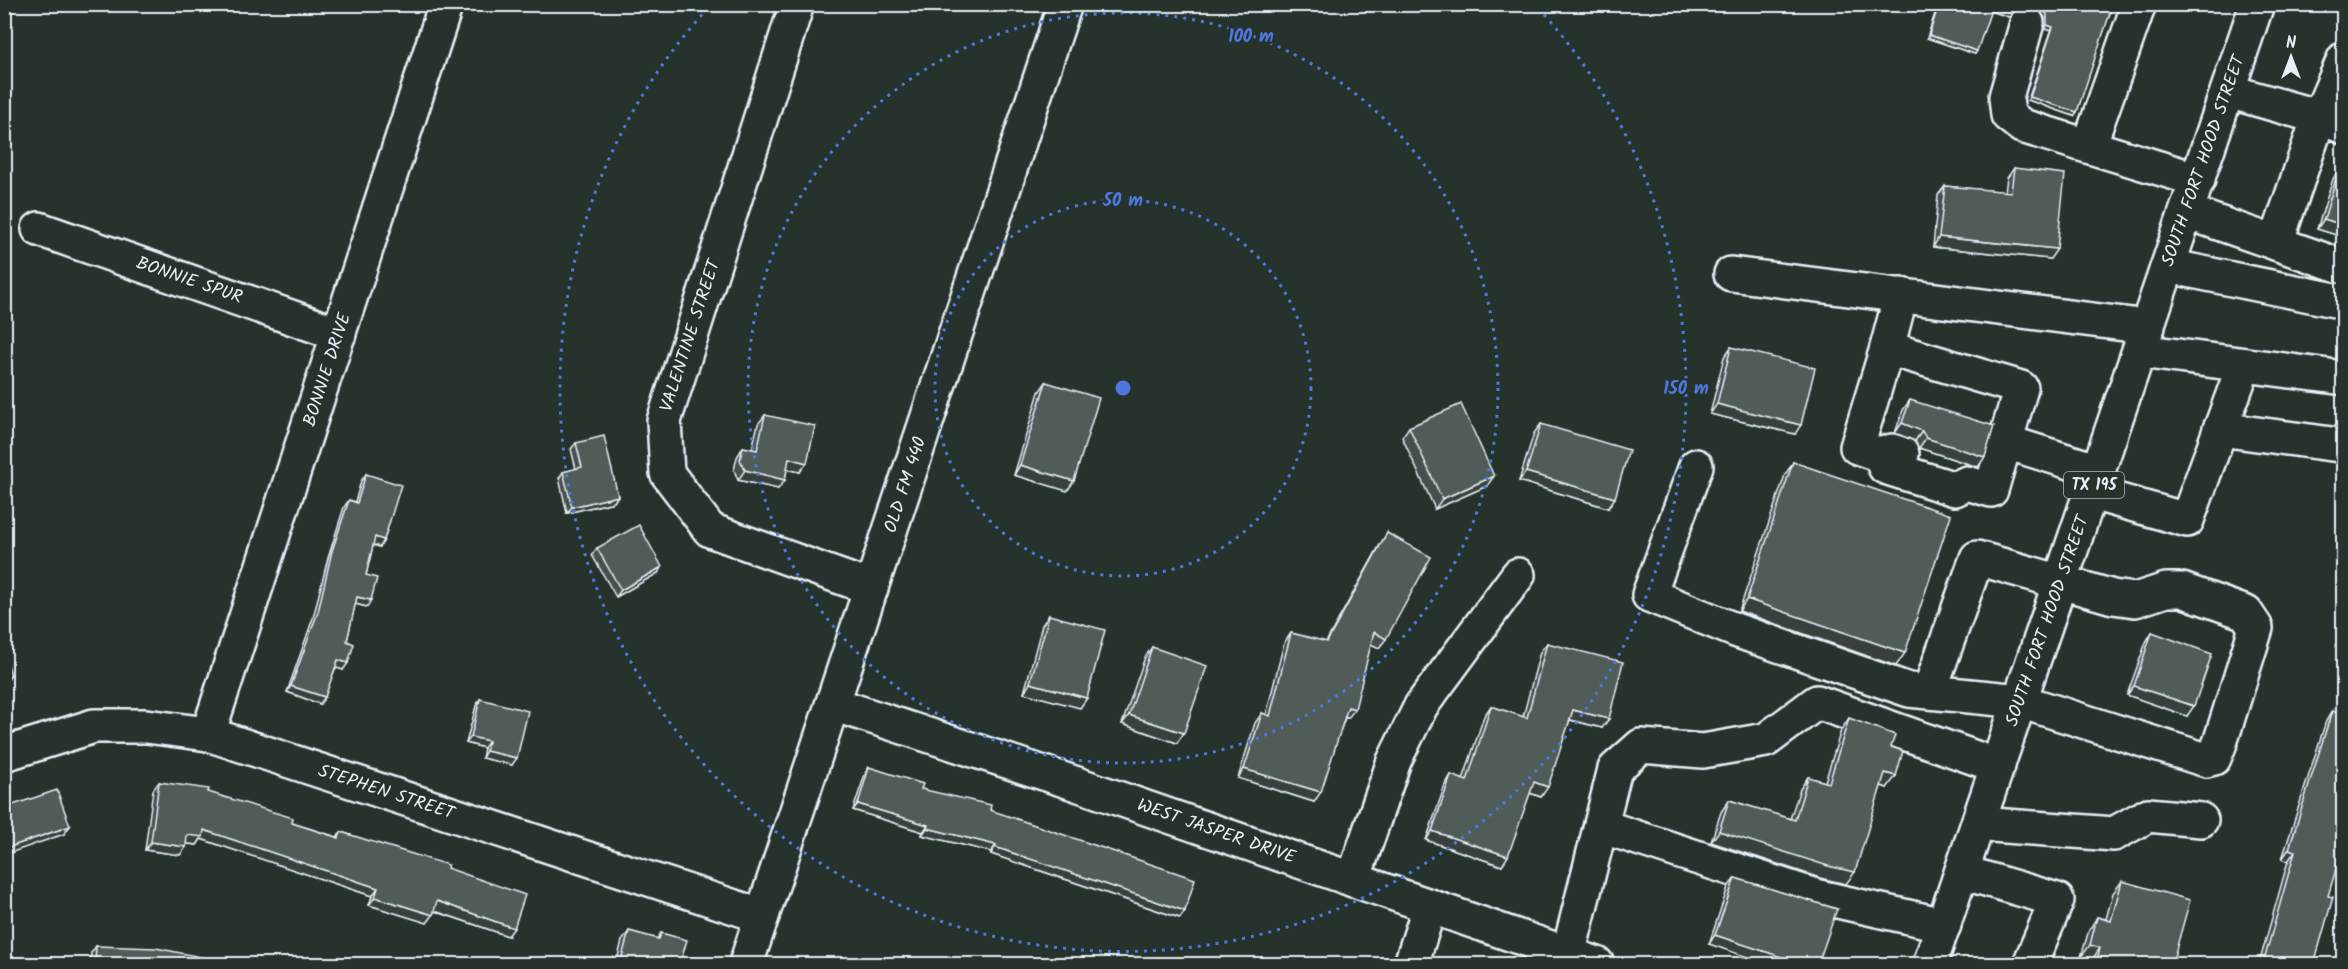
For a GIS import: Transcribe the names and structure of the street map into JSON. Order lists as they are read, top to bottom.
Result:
{
  "streets": {
    "main road": [
      "SOUTH FORT HOOD STREET",
      "BONNIE SPUR",
      "VALENTINE STREET",
      "BONNIE DRIVE",
      "OLD FM 440",
      "TX 195",
      "STEPHEN STREET",
      "WEST JASPER DRIVE"
    ]
  },
  "crossings": [
    ["BONNIE SPUR", "BONNIE DRIVE"],
    ["VALENTINE STREET", "OLD FM 440"],
    ["BONNIE DRIVE", "STEPHEN STREET"],
    ["OLD FM 440", "STEPHEN STREET"],
    ["OLD FM 440", "WEST JASPER DRIVE"]
  ],
  "north": "top",
  "rings": ["100 m", "50 m", "150 m"]
}
